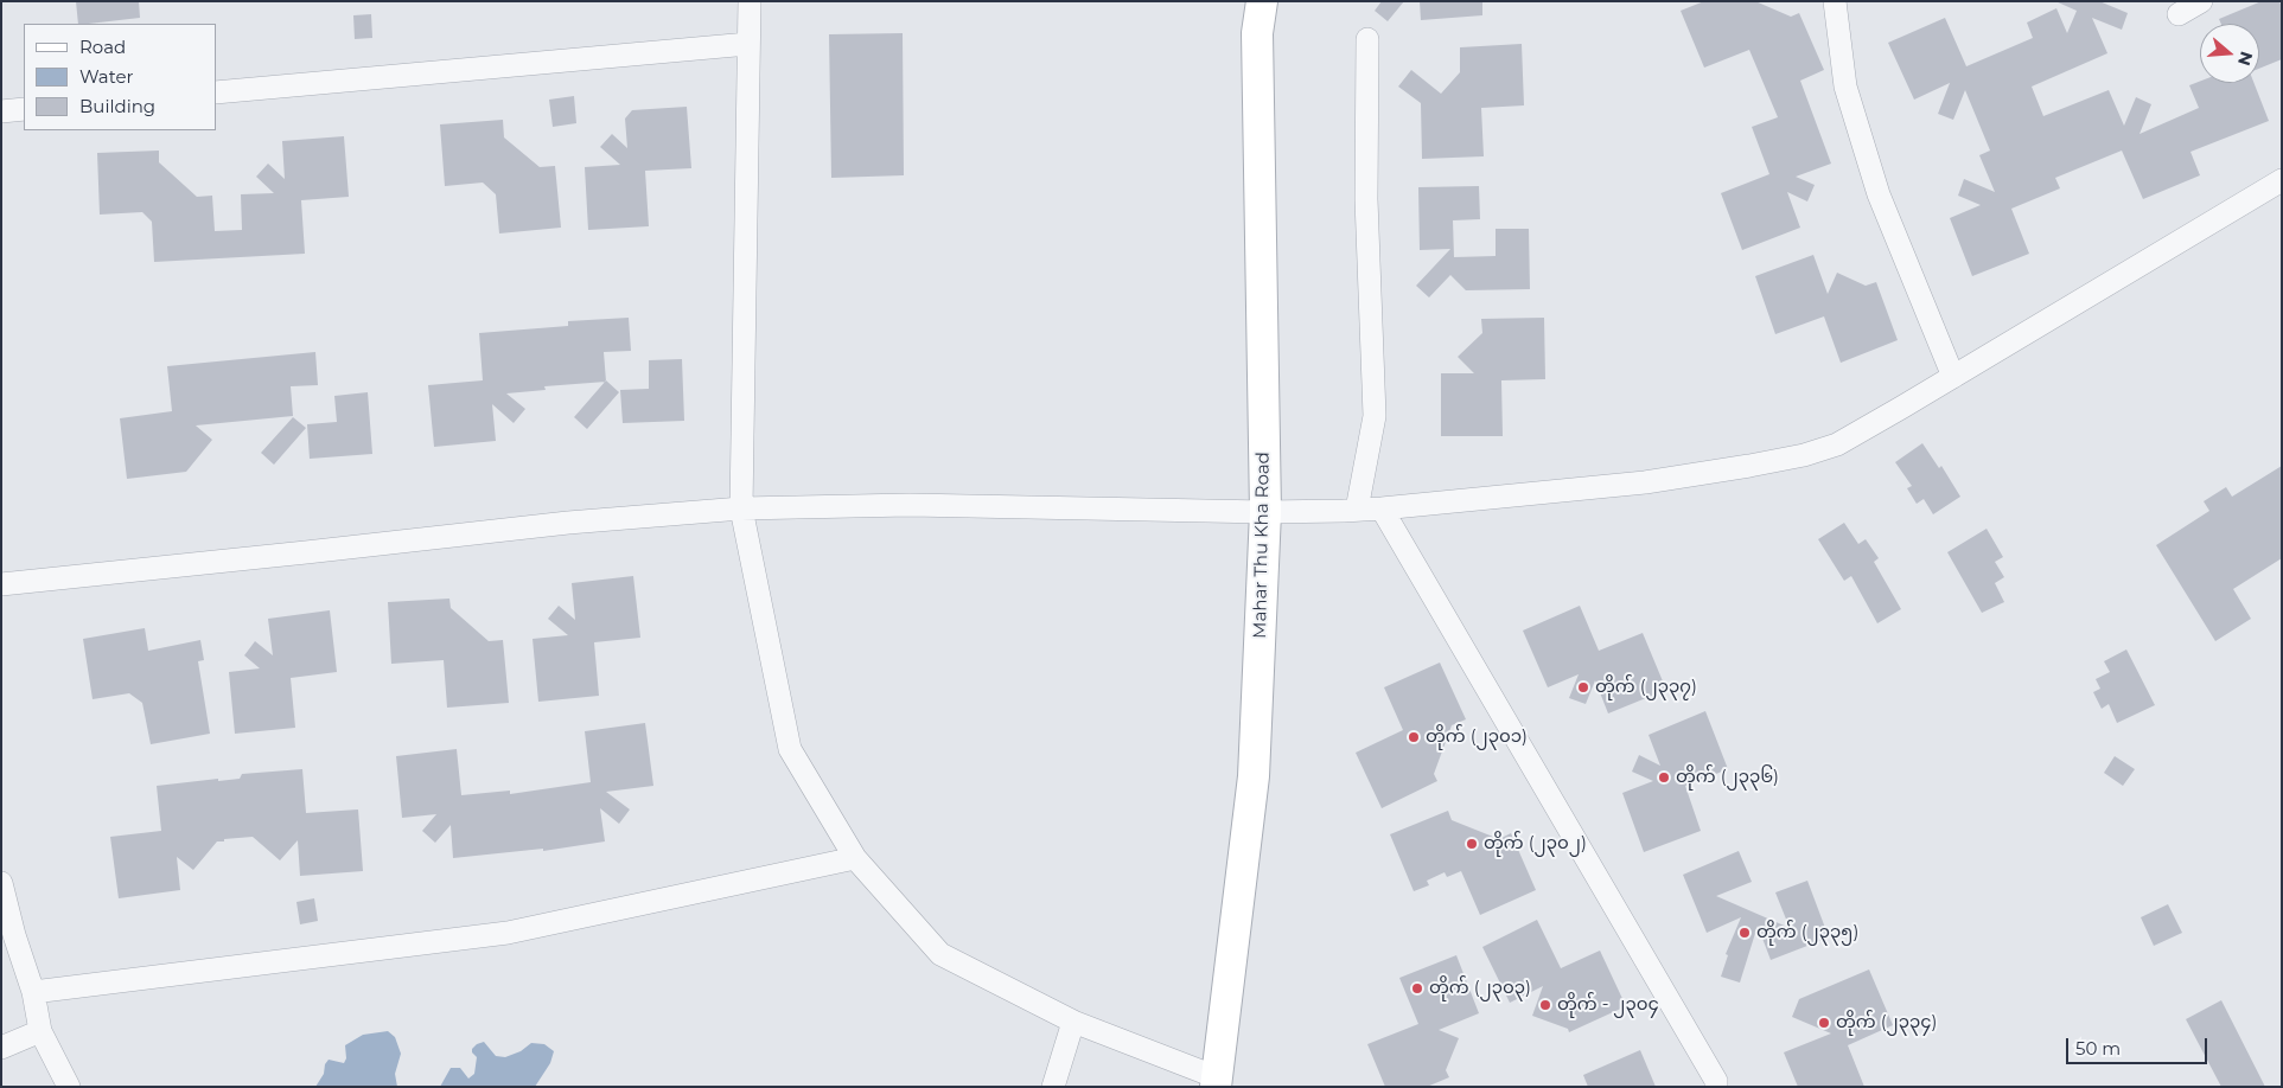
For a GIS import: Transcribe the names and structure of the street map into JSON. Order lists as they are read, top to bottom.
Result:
{
  "streets": {
    "main road": ["Mahar Thu Kha Road"]
  },
  "places": [
    "တိုက် (၂၃၃၇)",
    "တိုက် (၂၃၀၁)",
    "တိုက် (၂၃၃၆)",
    "တိုက် (၂၃၀၂)",
    "တိုက် (၂၃၃၅)",
    "တိုက် (၂၃၀၃)",
    "တိုက် - ၂၃၀၄",
    "တိုက် (၂၃၃၄)"
  ],
  "legend": ["Road", "Water", "Building"],
  "scale_bar": "50 m",
  "north": "right"
}
